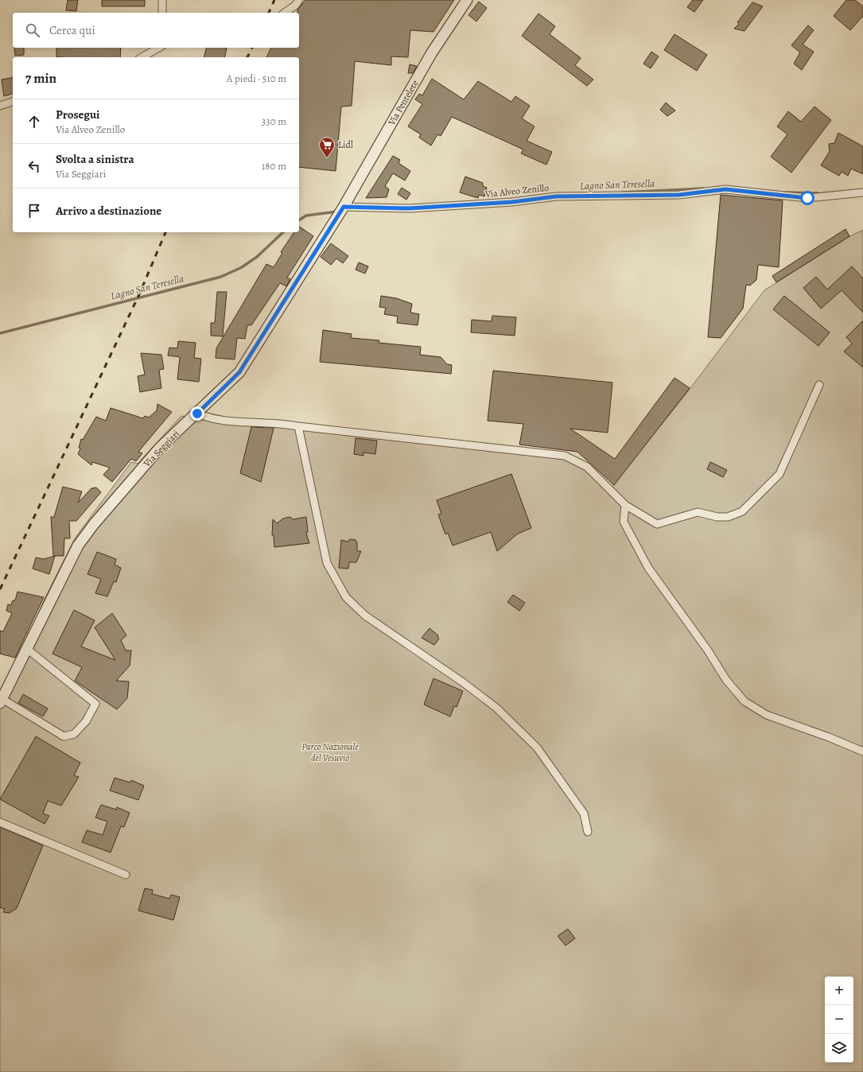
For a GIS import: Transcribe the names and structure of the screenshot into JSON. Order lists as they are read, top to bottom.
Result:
{
  "streets": {
    "main road": ["Via Pentelete", "Via Seggiari"],
    "street": ["Via Alveo Zenillo"]
  },
  "crossings": [
    ["Via Pentelete", "Via Alveo Zenillo"],
    ["Via Pentelete", "Via Seggiari"],
    ["Via Alveo Zenillo", "Via Seggiari"]
  ],
  "water": ["Lagno San Teresella"],
  "parks": ["Parco Nazionale del Vesuvio"],
  "places": {
    "supermarket": ["Lidl"]
  },
  "page": {
    "search": "Cerca qui",
    "heading": ["7 min", "A piedi · 510 m"],
    "list": [
      ["Prosegui", "Via Alveo Zenillo", "330 m"],
      ["Svolta a sinistra", "Via Seggiari", "180 m"],
      "Arrivo a destinazione"
    ],
    "map_buttons": ["+", "−"]
  }
}
